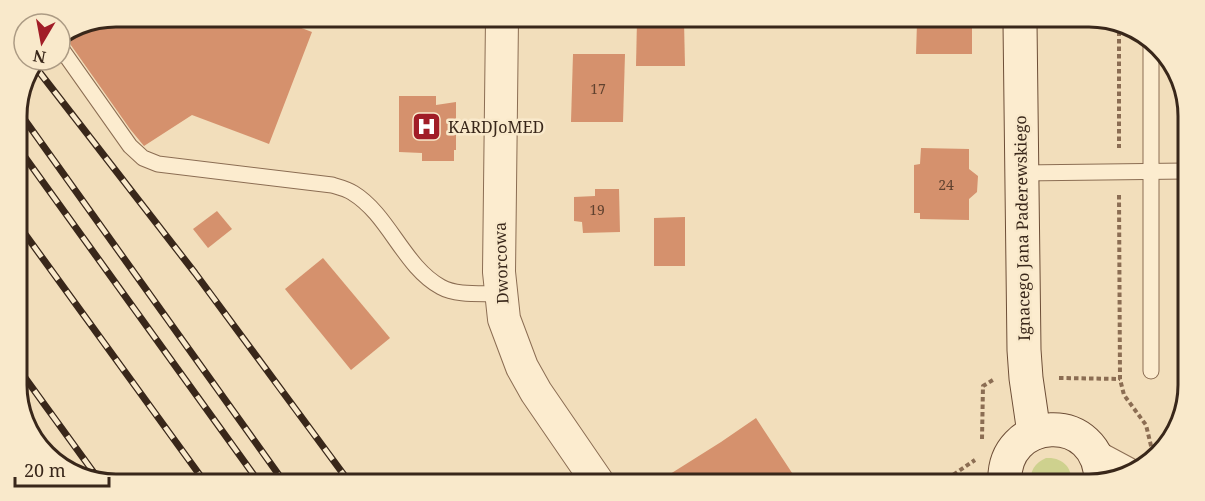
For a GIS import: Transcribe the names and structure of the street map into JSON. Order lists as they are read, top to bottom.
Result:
{
  "streets": {
    "street": ["Ignacego Jana Paderewskiego", "Dworcowa"]
  },
  "places": {
    "hospital": ["KARDJoMED"]
  },
  "house_numbers": ["17", "24", "19"],
  "scale_bar": "20 m",
  "north": "bottom"
}
